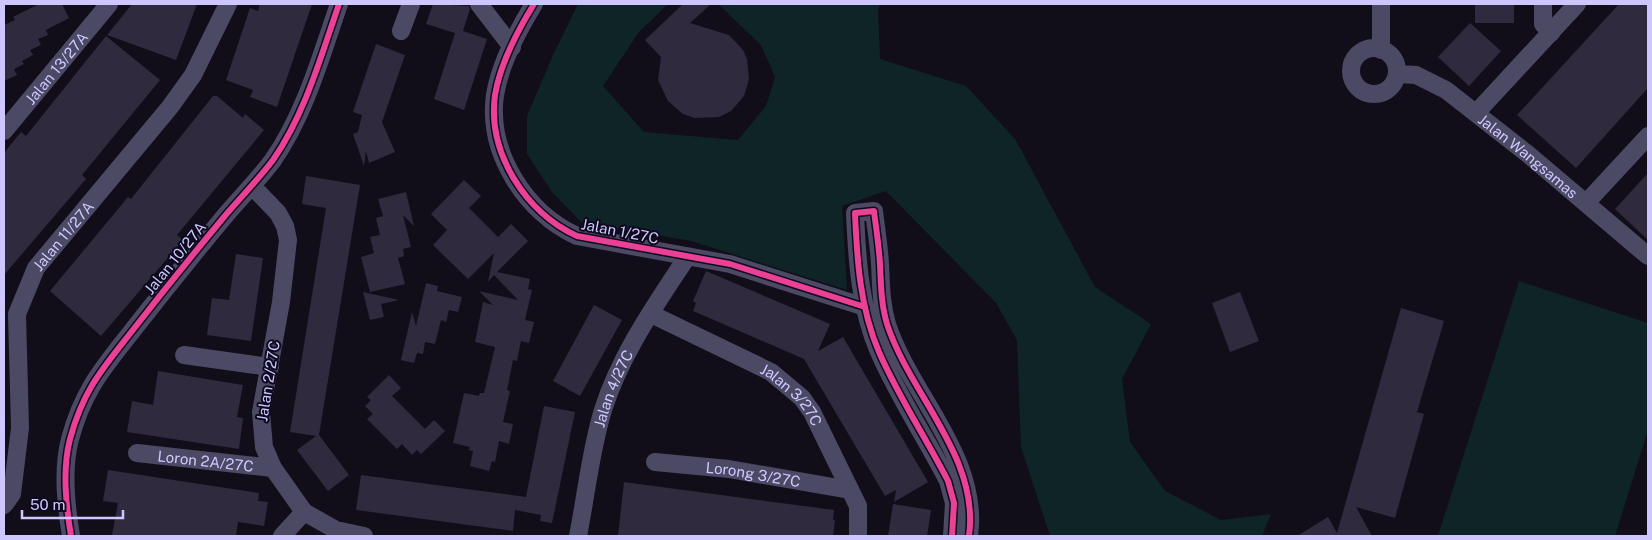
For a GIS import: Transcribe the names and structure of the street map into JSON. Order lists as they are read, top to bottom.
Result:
{
  "streets": {
    "street": [
      "Jalan 13/27A",
      "Jalan Wangsamas",
      "Jalan 1/27C",
      "Jalan 11/27A",
      "Jalan 10/27A",
      "Jalan 2/27C",
      "Jalan 4/27C",
      "Jalan 3/27C",
      "Loron 2A/27C",
      "Lorong 3/27C"
    ]
  },
  "crossings": [
    ["Jalan 1/27C", "Jalan 4/27C"],
    ["Jalan 10/27A", "Jalan 2/27C"],
    ["Jalan 2/27C", "Loron 2A/27C"],
    ["Jalan 4/27C", "Jalan 3/27C"],
    ["Jalan 3/27C", "Lorong 3/27C"]
  ],
  "scale_bar": "50 m"
}
